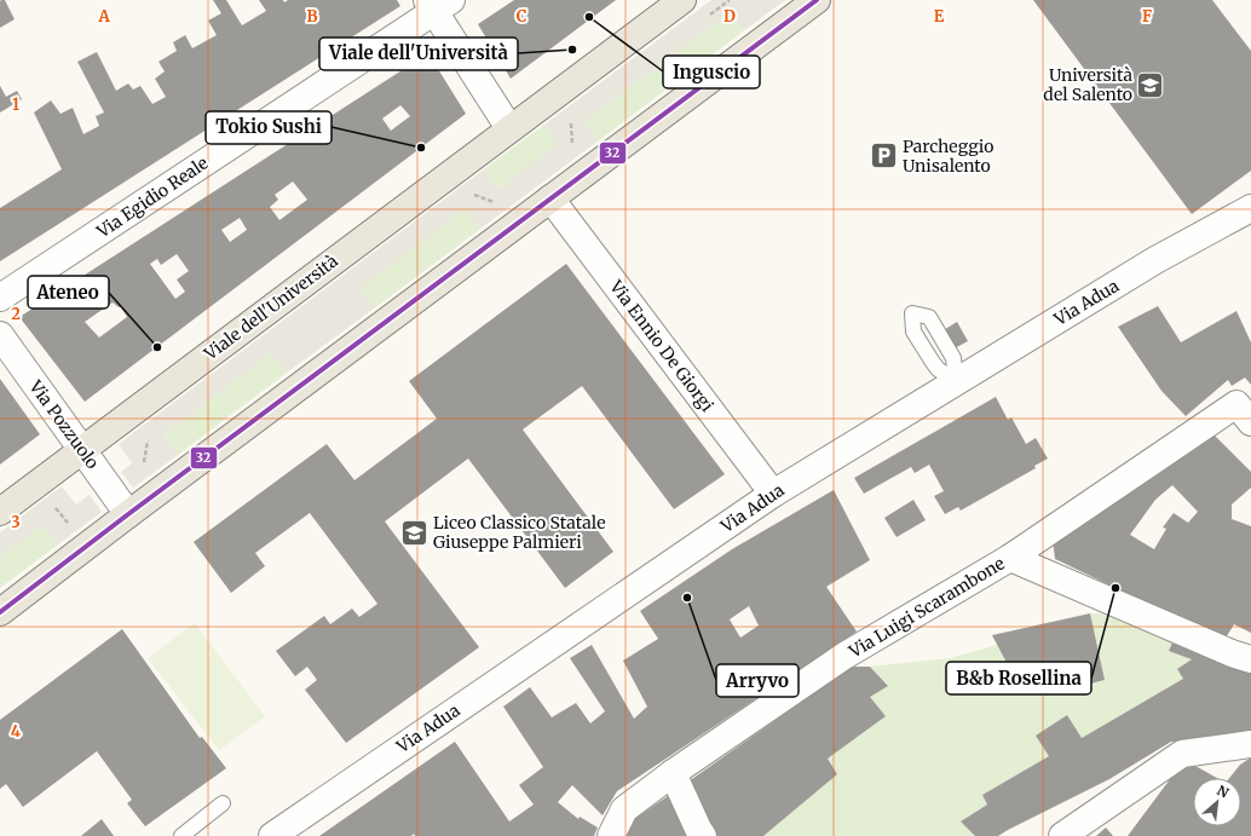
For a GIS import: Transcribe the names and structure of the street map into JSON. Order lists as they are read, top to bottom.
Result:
{
  "streets": {
    "main road": ["Viale dell'Università"],
    "street": [
      "Via Egidio Reale",
      "Via Adua",
      "Via Ennio De Giorgi",
      "Via Pozzuolo",
      "Via Luigi Scarambone"
    ]
  },
  "crossings": [
    ["Via Adua", "Via Ennio De Giorgi"],
    ["Viale dell'Università", "Via Pozzuolo"]
  ],
  "places": {
    "other": [
      "Inguscio",
      "Viale dell'Università",
      "Tokio Sushi",
      "Ateneo",
      "B&b Rosellina",
      "Arryvo"
    ],
    "school or university": ["Università del Salento", "Liceo Classico Statale Giuseppe Palmieri"],
    "parking": ["Parcheggio Unisalento"]
  },
  "lines": ["transit line 32"],
  "north": "top right",
  "grid": {
    "columns": [
      "A",
      "B",
      "C",
      "D",
      "E",
      "F"
    ],
    "rows": [
      "1",
      "2",
      "3",
      "4"
    ]
  }
}
